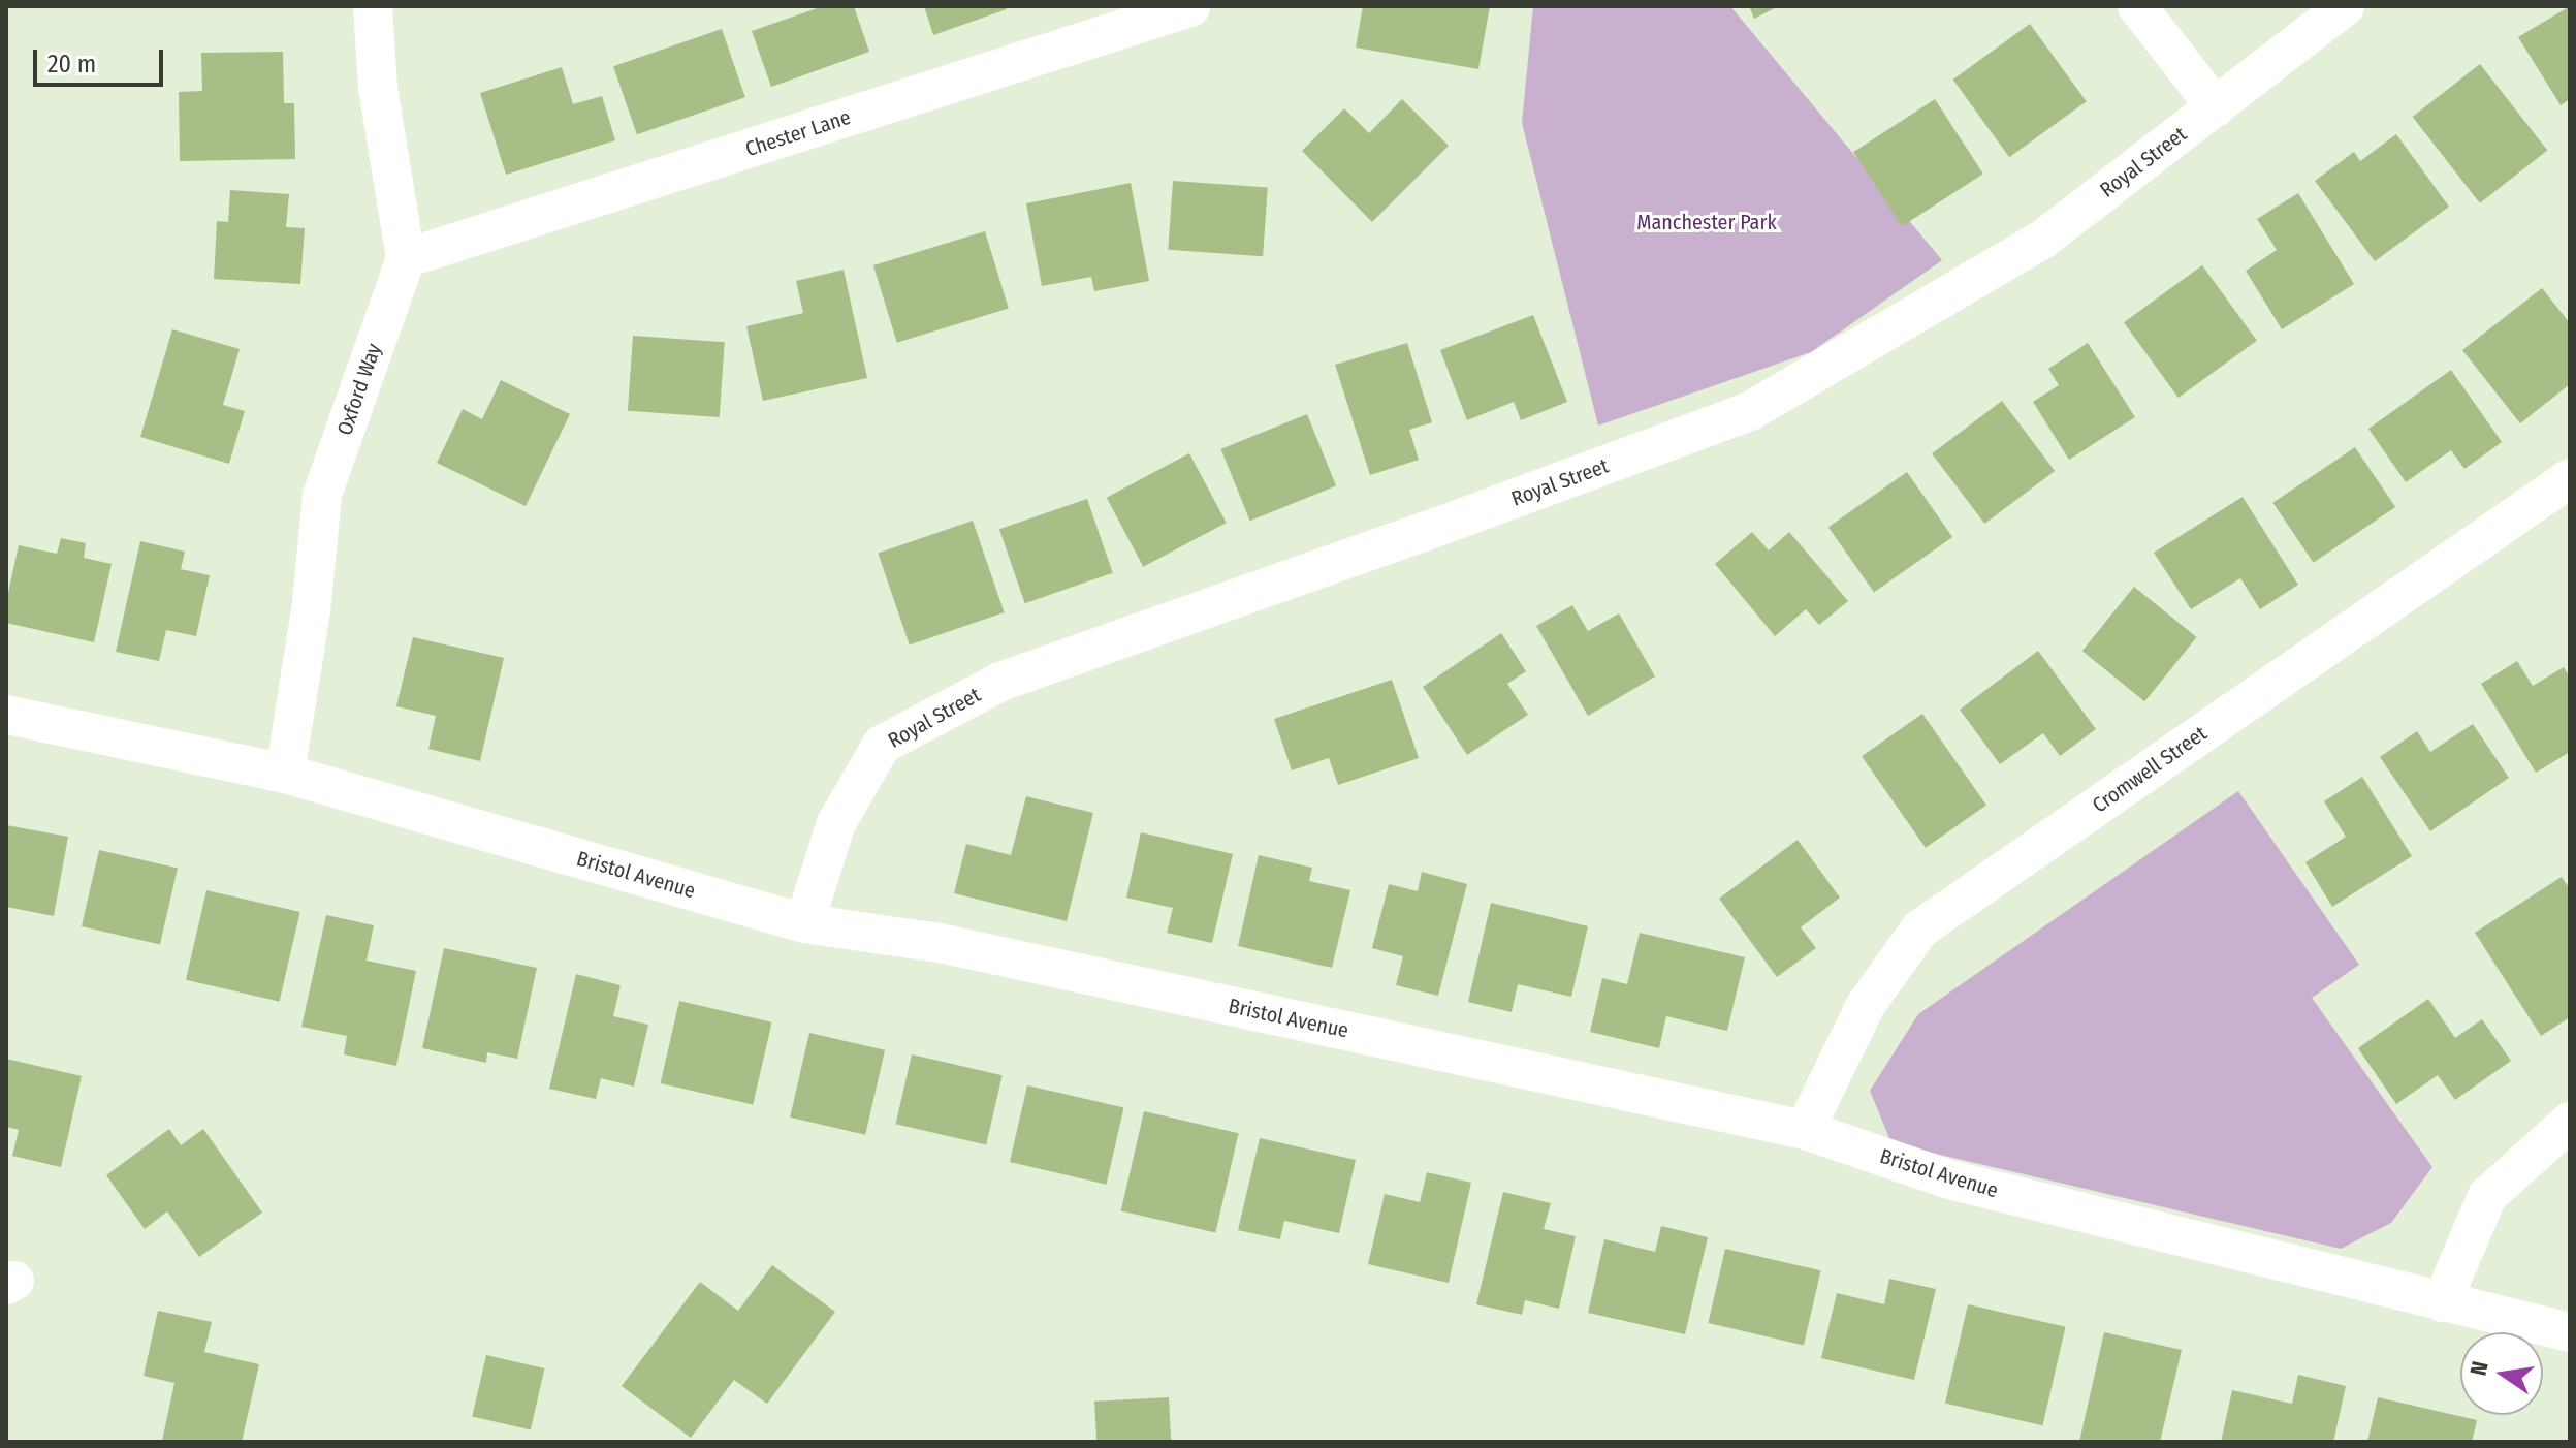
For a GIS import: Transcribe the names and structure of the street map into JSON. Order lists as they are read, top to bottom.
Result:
{
  "streets": {
    "street": [
      "Chester Lane",
      "Royal Street",
      "Oxford Way",
      "Cromwell Street",
      "Bristol Avenue"
    ]
  },
  "crossings": [
    ["Chester Lane", "Oxford Way"],
    ["Royal Street", "Bristol Avenue"],
    ["Oxford Way", "Bristol Avenue"],
    ["Cromwell Street", "Bristol Avenue"]
  ],
  "parks": ["Manchester Park"],
  "scale_bar": "20 m",
  "north": "left"
}
